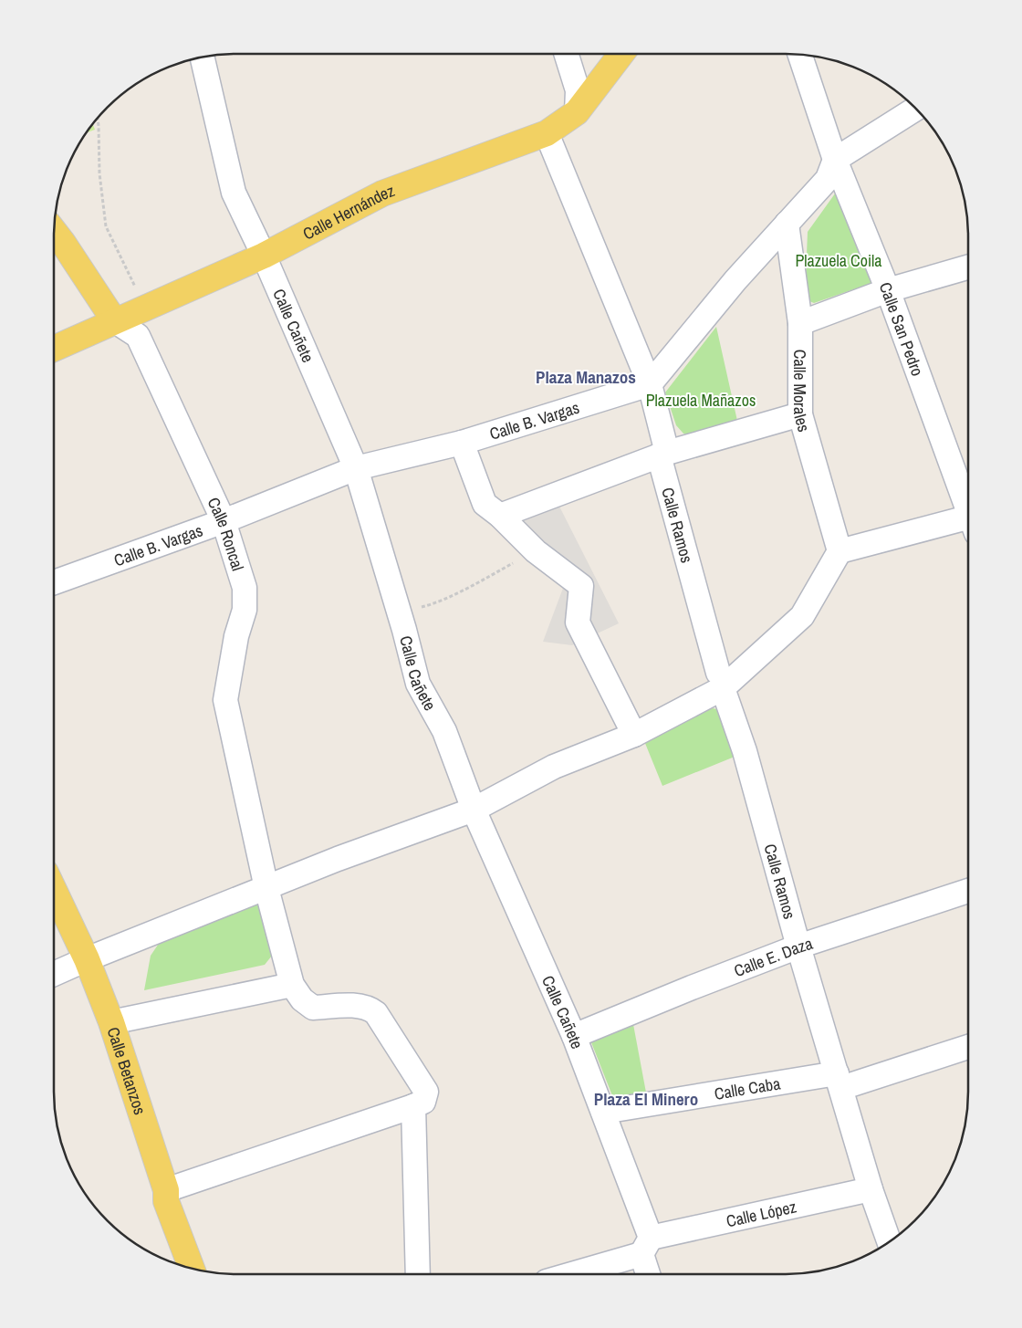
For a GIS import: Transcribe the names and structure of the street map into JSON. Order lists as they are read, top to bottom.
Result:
{
  "streets": {
    "main road": ["Calle Hernández", "Calle Roncal", "Calle Betanzos"],
    "street": [
      "Calle Cañete",
      "Calle San Pedro",
      "Calle Morales",
      "Calle B. Vargas",
      "Calle Ramos",
      "Calle E. Daza",
      "Calle Caba",
      "Calle López"
    ]
  },
  "crossings": [
    ["Calle Hernández", "Calle Cañete"],
    ["Calle Hernández", "Calle Ramos"],
    ["Calle Hernández", "Calle Roncal"],
    ["Calle Cañete", "Calle B. Vargas"],
    ["Calle Cañete", "Calle E. Daza"],
    ["Calle Cañete", "Calle Caba"],
    ["Calle Cañete", "Calle López"],
    ["Calle B. Vargas", "Calle Ramos"],
    ["Calle B. Vargas", "Calle Roncal"],
    ["Calle Ramos", "Calle E. Daza"],
    ["Calle Ramos", "Calle Caba"],
    ["Calle Ramos", "Calle López"]
  ],
  "districts": ["Plaza Manazos", "Plaza El Minero"],
  "parks": ["Plazuela Coila", "Plazuela Mañazos"]
}
